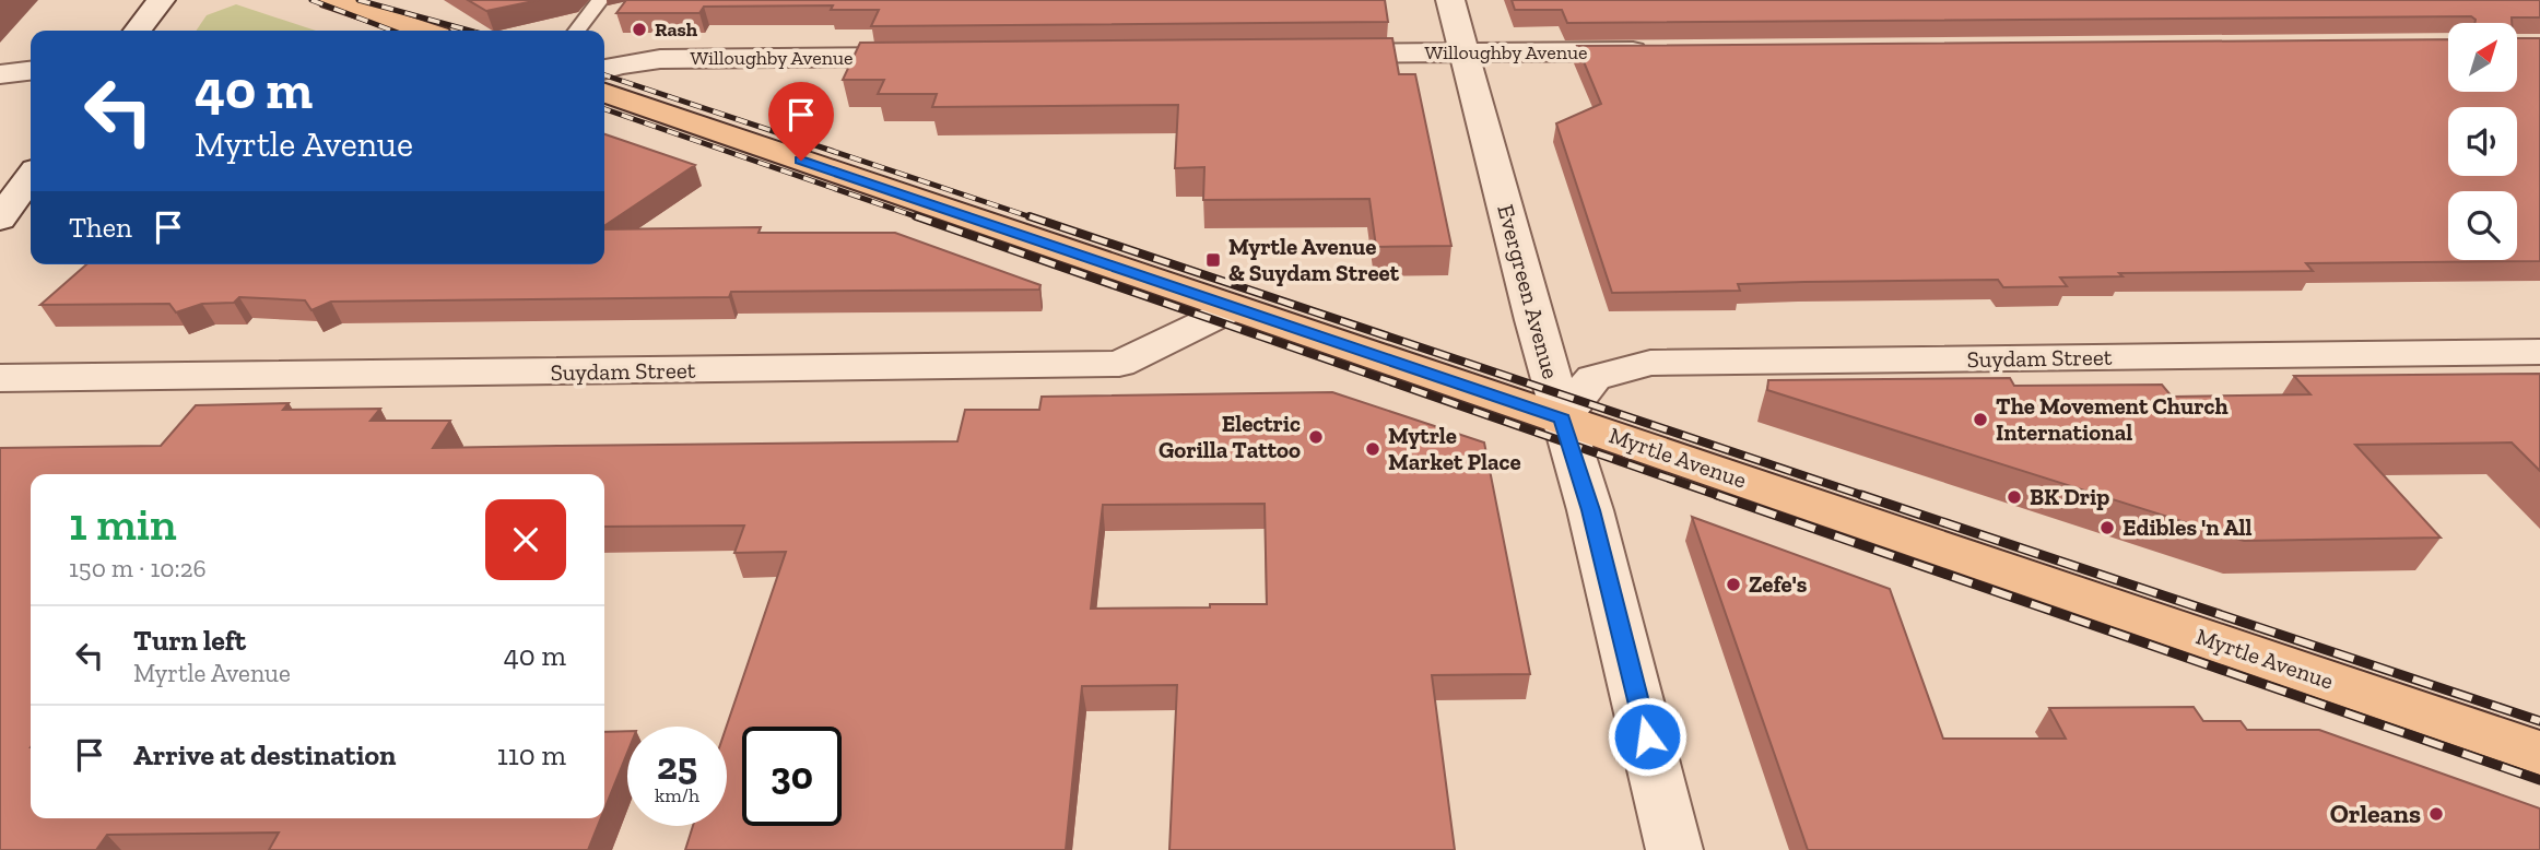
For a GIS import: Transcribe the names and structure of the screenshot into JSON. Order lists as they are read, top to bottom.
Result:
{
  "streets": {
    "main road": ["Myrtle Avenue"],
    "street": ["Willoughby Avenue", "Evergreen Avenue", "Suydam Street"]
  },
  "crossings": [
    ["Willoughby Avenue", "Evergreen Avenue"],
    ["Evergreen Avenue", "Suydam Street"],
    ["Evergreen Avenue", "Myrtle Avenue"],
    ["Suydam Street", "Myrtle Avenue"]
  ],
  "places": {
    "other": [
      "Rash",
      "The Movement Church International",
      "Electric Gorilla Tattoo",
      "Mytrle Market Place",
      "BK Drip",
      "Edibles 'n All",
      "Zefe's",
      "Orleans"
    ],
    "transit": ["Myrtle Avenue & Suydam Street"]
  },
  "north": "top right",
  "page": {
    "turn": ["40 m", "Myrtle Avenue"],
    "then": "Then",
    "heading": ["1 min", "150 m · 10:26"],
    "list": [
      {
        "name": "Turn left",
        "note": "Myrtle Avenue",
        "value": "40 m"
      },
      {
        "name": "Arrive at destination",
        "value": "110 m"
      }
    ],
    "speed": "25 km/h",
    "limit": "30"
  }
}
